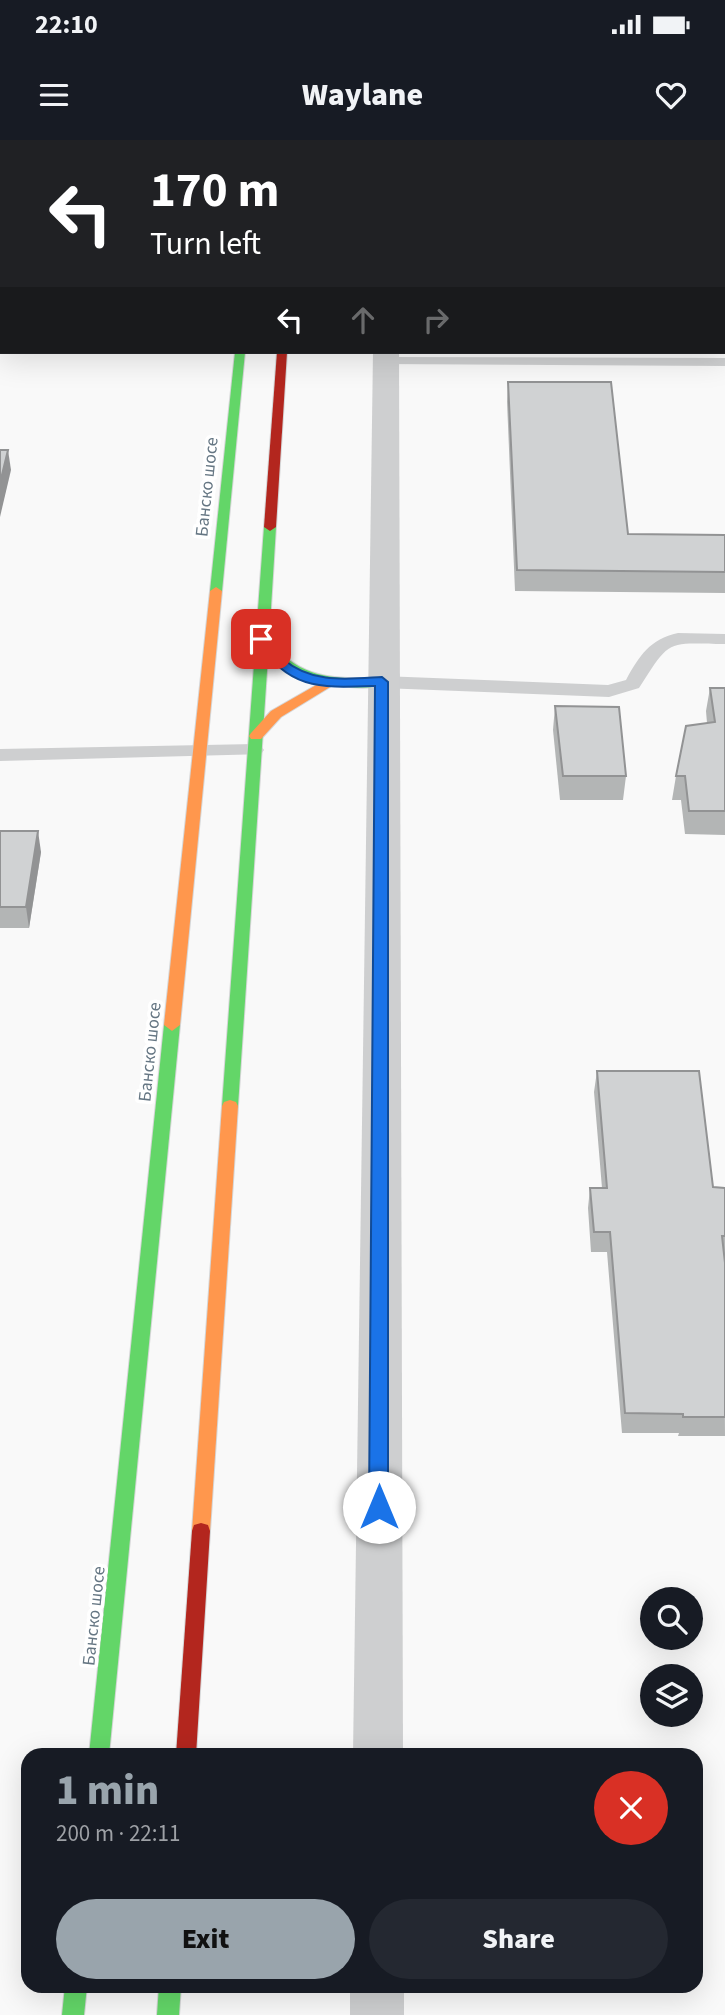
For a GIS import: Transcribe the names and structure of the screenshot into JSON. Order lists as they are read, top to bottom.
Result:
{
  "streets": {
    "main road": ["Банско шосе"]
  },
  "page": {
    "status": "22:10",
    "header": "Waylane",
    "turn": ["170 m", "Turn left"],
    "heading": ["1 min", "200 m · 22:11"],
    "buttons": ["Exit", "Share"]
  }
}
